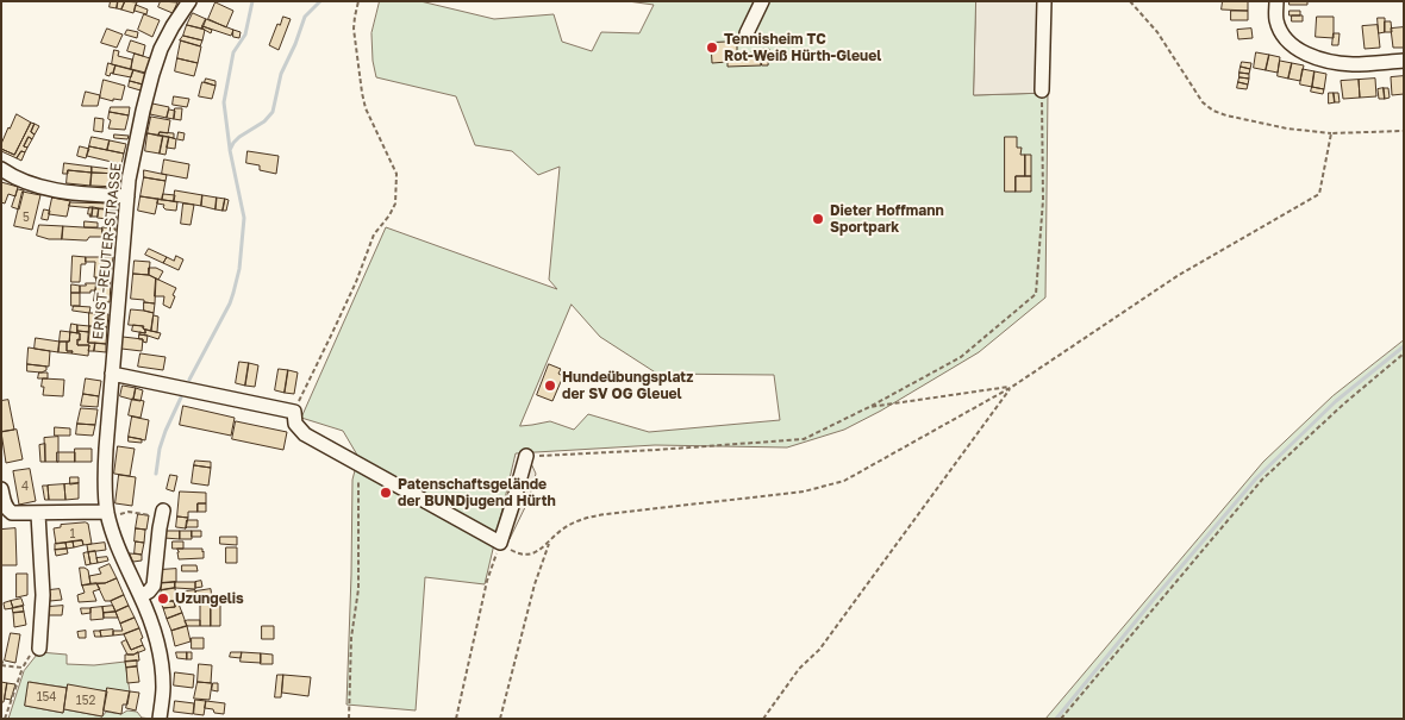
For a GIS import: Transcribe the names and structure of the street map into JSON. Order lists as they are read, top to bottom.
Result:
{
  "streets": {
    "street": ["ERNST-REUTER-STRASSE"]
  },
  "places": [
    "Tennisheim TC Rot-Weiß Hürth-Gleuel",
    "Dieter Hoffmann Sportpark",
    "Hundeübungsplatz der SV OG Gleuel",
    "Patenschaftsgelände der BUNDjugend Hürth",
    "Uzungelis"
  ],
  "house_numbers": [
    "5",
    "4",
    "1",
    "154",
    "152"
  ]
}
